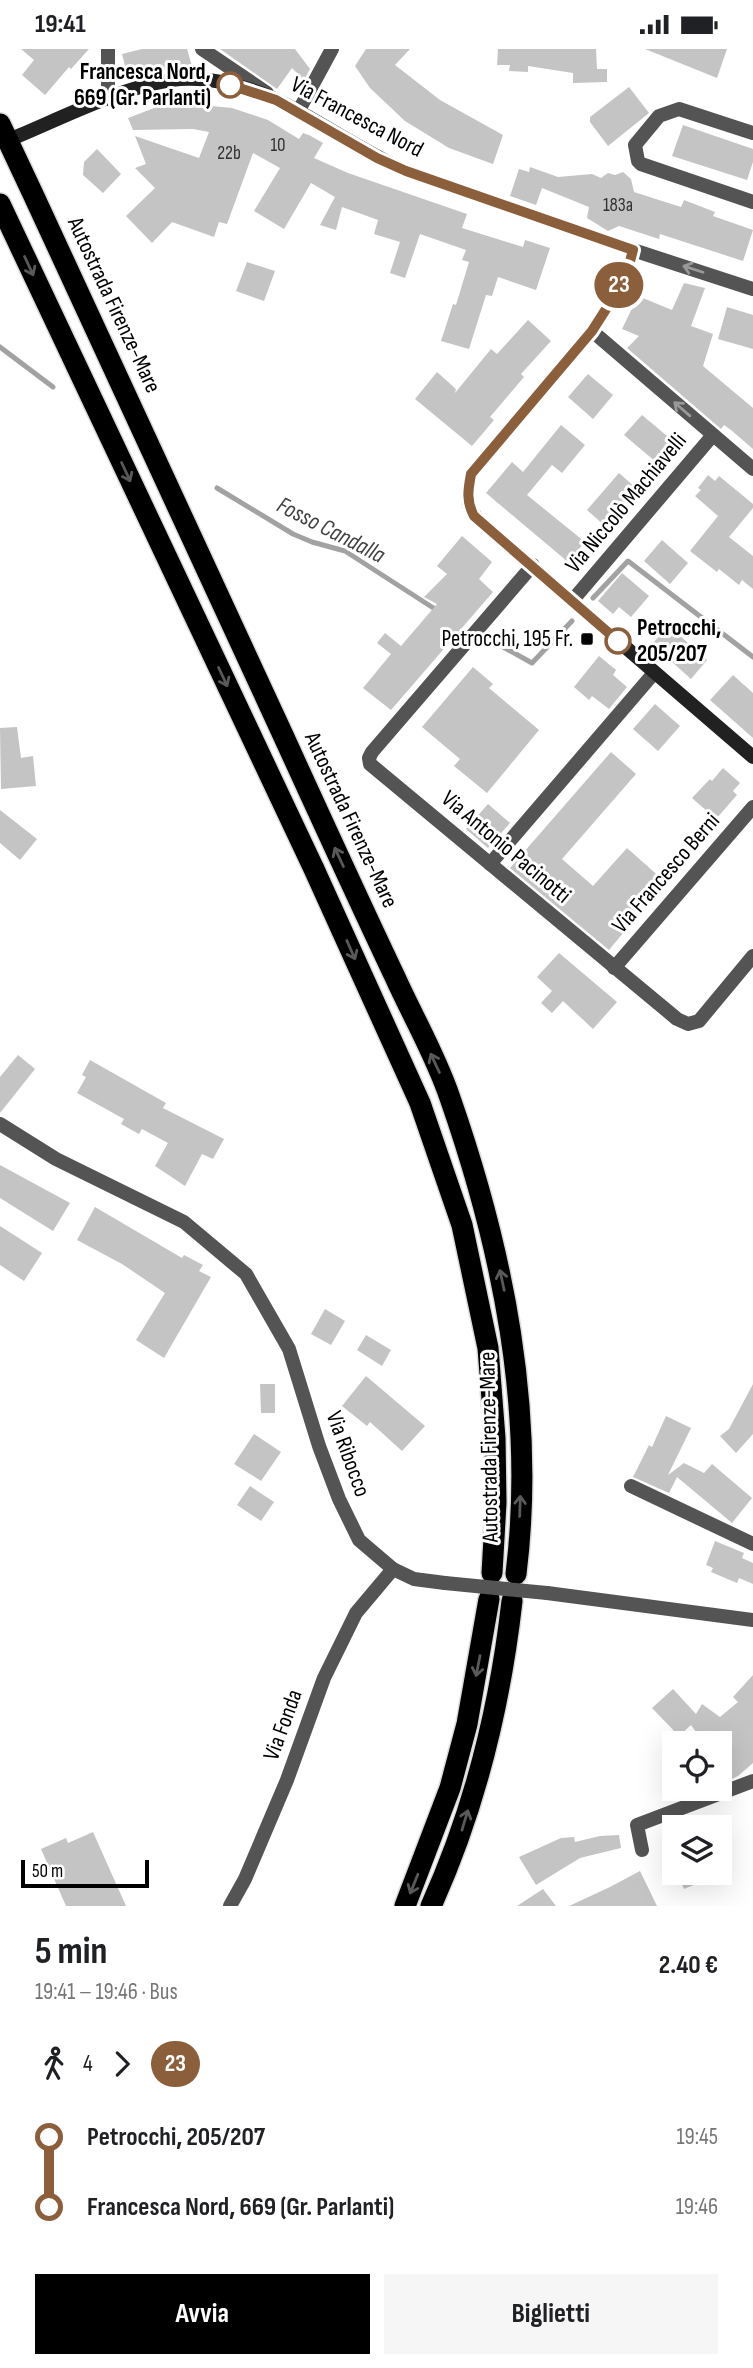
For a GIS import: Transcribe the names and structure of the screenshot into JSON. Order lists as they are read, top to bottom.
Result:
{
  "streets": {
    "highway": ["Autostrada Firenze-Mare"],
    "main road": ["Via Francesca Nord"],
    "street": [
      "Via Niccolò Machiavelli",
      "Via Antonio Pacinotti",
      "Via Francesco Berni",
      "Via Ribocco",
      "Via Fonda"
    ]
  },
  "crossings": [
    ["Via Francesca Nord", "Autostrada Firenze-Mare"],
    ["Via Antonio Pacinotti", "Via Francesco Berni"],
    ["Via Ribocco", "Via Fonda"]
  ],
  "water": ["Fosso Candalla"],
  "places": {
    "other": ["Francesca Nord, 669 (Gr. Parlanti)", "Petrocchi, 205/207"],
    "transit": ["Petrocchi, 195 Fr."]
  },
  "lines": ["bus line 23"],
  "house_numbers": ["10", "22b", "183a"],
  "scale_bar": "50 m",
  "page": {
    "status": "19:41",
    "on_map": "23",
    "scale": "50 m",
    "heading": ["5 min", "19:41 – 19:46 · Bus", "2.40 €"],
    "legs": ["4", "23"],
    "list": [
      {
        "name": "Petrocchi, 205/207",
        "value": "19:45"
      },
      {
        "name": "Francesca Nord, 669 (Gr. Parlanti)",
        "value": "19:46"
      }
    ],
    "buttons": ["Avvia", "Biglietti"]
  }
}
